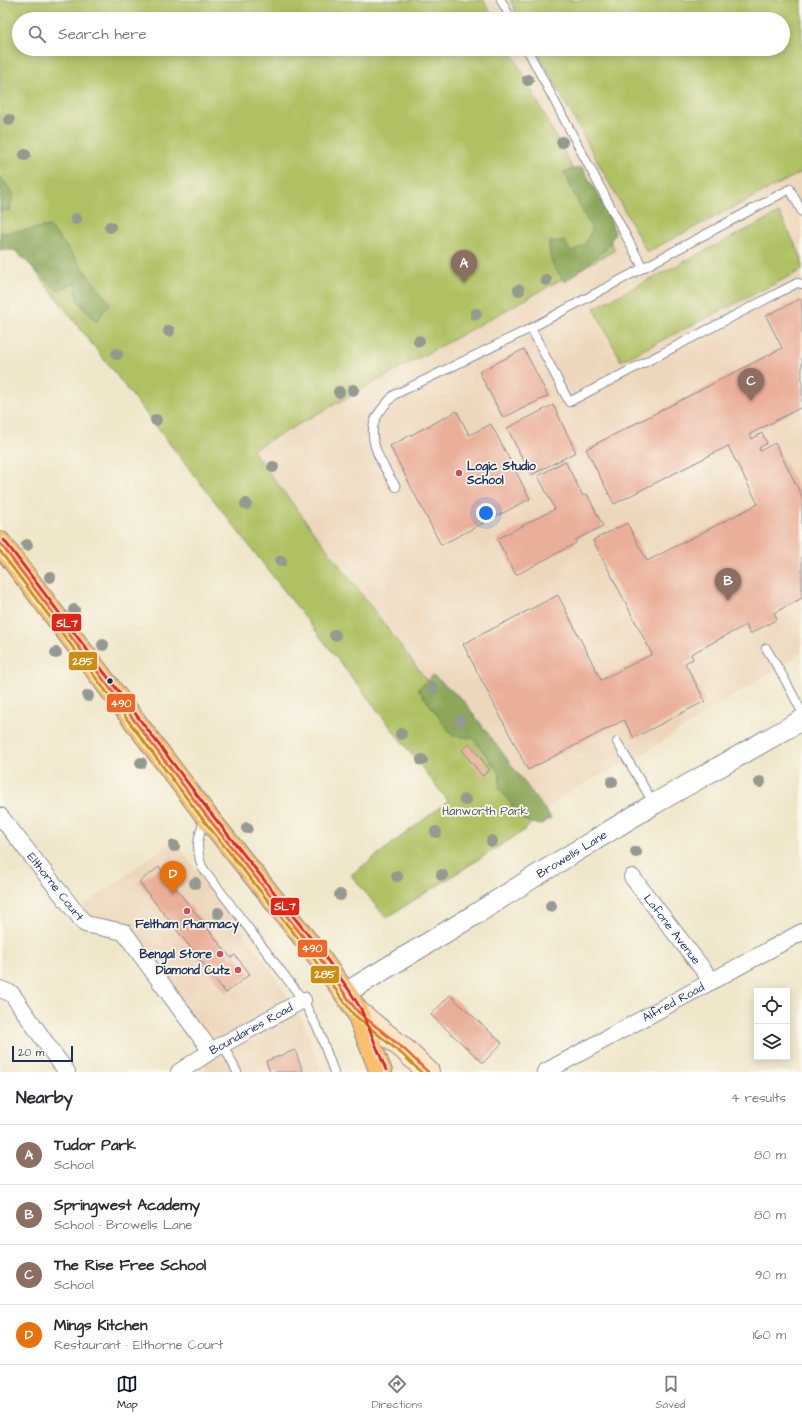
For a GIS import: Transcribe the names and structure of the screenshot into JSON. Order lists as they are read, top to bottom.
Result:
{
  "streets": {
    "street": [
      "Browells Lane",
      "Elthorne Court",
      "Lafone Avenue",
      "Alfred Road",
      "Boundaries Road"
    ]
  },
  "crossings": [
    ["Elthorne Court", "Boundaries Road"],
    ["Lafone Avenue", "Alfred Road"]
  ],
  "parks": ["Hanworth Park"],
  "places": [
    "Logic Studio School",
    "Feltham Pharmacy",
    "Bengal Store",
    "Diamond Cutz"
  ],
  "lines": ["transit line SL7", "transit line 490", "transit line 285"],
  "scale_bar": "20 m",
  "page": {
    "search": "Search here",
    "pins": [
      "A",
      "C",
      "B",
      "D"
    ],
    "scale": "20 m",
    "heading": ["Nearby", "4 results"],
    "list": [
      {
        "mark": "A",
        "name": "Tudor Park",
        "note": "School",
        "value": "80 m"
      },
      {
        "mark": "B",
        "name": "Springwest Academy",
        "note": "School · Browells Lane",
        "value": "80 m"
      },
      {
        "mark": "C",
        "name": "The Rise Free School",
        "note": "School",
        "value": "90 m"
      },
      {
        "mark": "D",
        "name": "Mings Kitchen",
        "note": "Restaurant · Elthorne Court",
        "value": "160 m"
      }
    ],
    "nav": ["Map", "Directions", "Saved"]
  }
}
